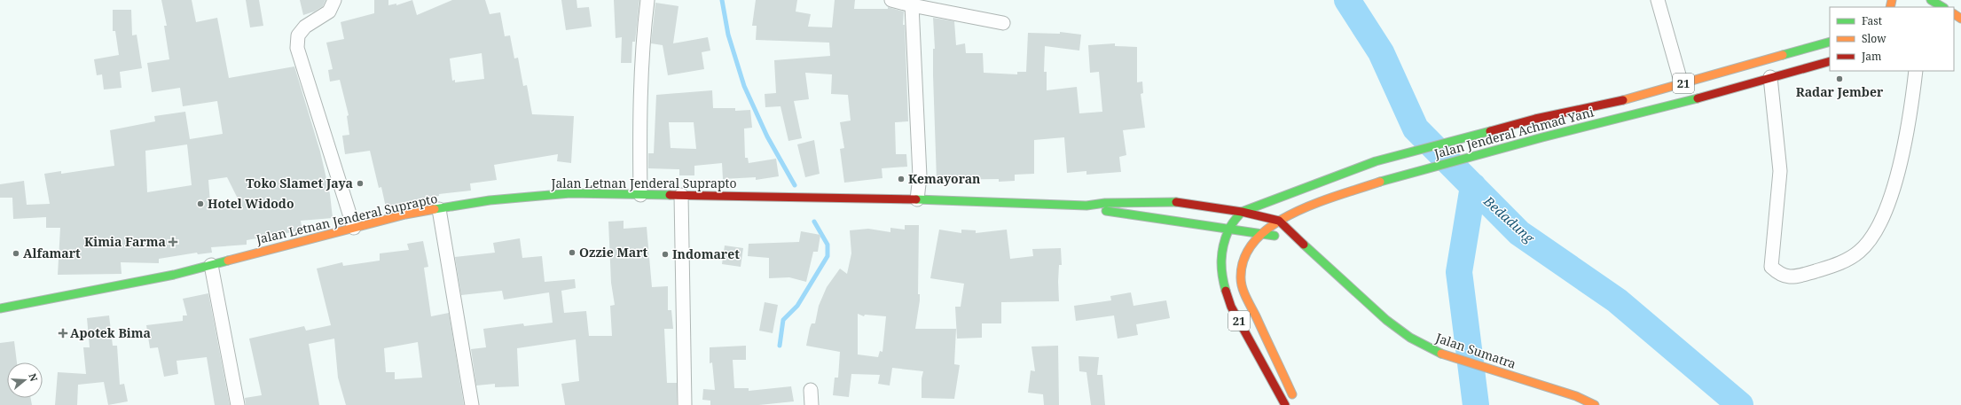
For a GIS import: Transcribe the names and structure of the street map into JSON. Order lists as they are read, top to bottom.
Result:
{
  "streets": {
    "main road": [
      "21",
      "Jalan Jenderal Achmad Yani",
      "Jalan Letnan Jenderal Suprapto",
      "Jalan Sumatra"
    ]
  },
  "crossings": [
    ["21", "Jalan Jenderal Achmad Yani"],
    ["21", "Jalan Letnan Jenderal Suprapto"],
    ["Jalan Jenderal Achmad Yani", "Jalan Letnan Jenderal Suprapto"],
    ["Jalan Jenderal Achmad Yani", "Jalan Sumatra"],
    ["Jalan Letnan Jenderal Suprapto", "Jalan Sumatra"]
  ],
  "water": ["Bedadung"],
  "places": {
    "other": [
      "Radar Jember",
      "Kemayoran",
      "Toko Slamet Jaya",
      "Hotel Widodo",
      "Ozzie Mart",
      "Alfamart",
      "Indomaret"
    ],
    "health": ["Kimia Farma", "Apotek Bima"]
  },
  "legend": ["Fast", "Slow", "Jam"],
  "north": "right"
}
